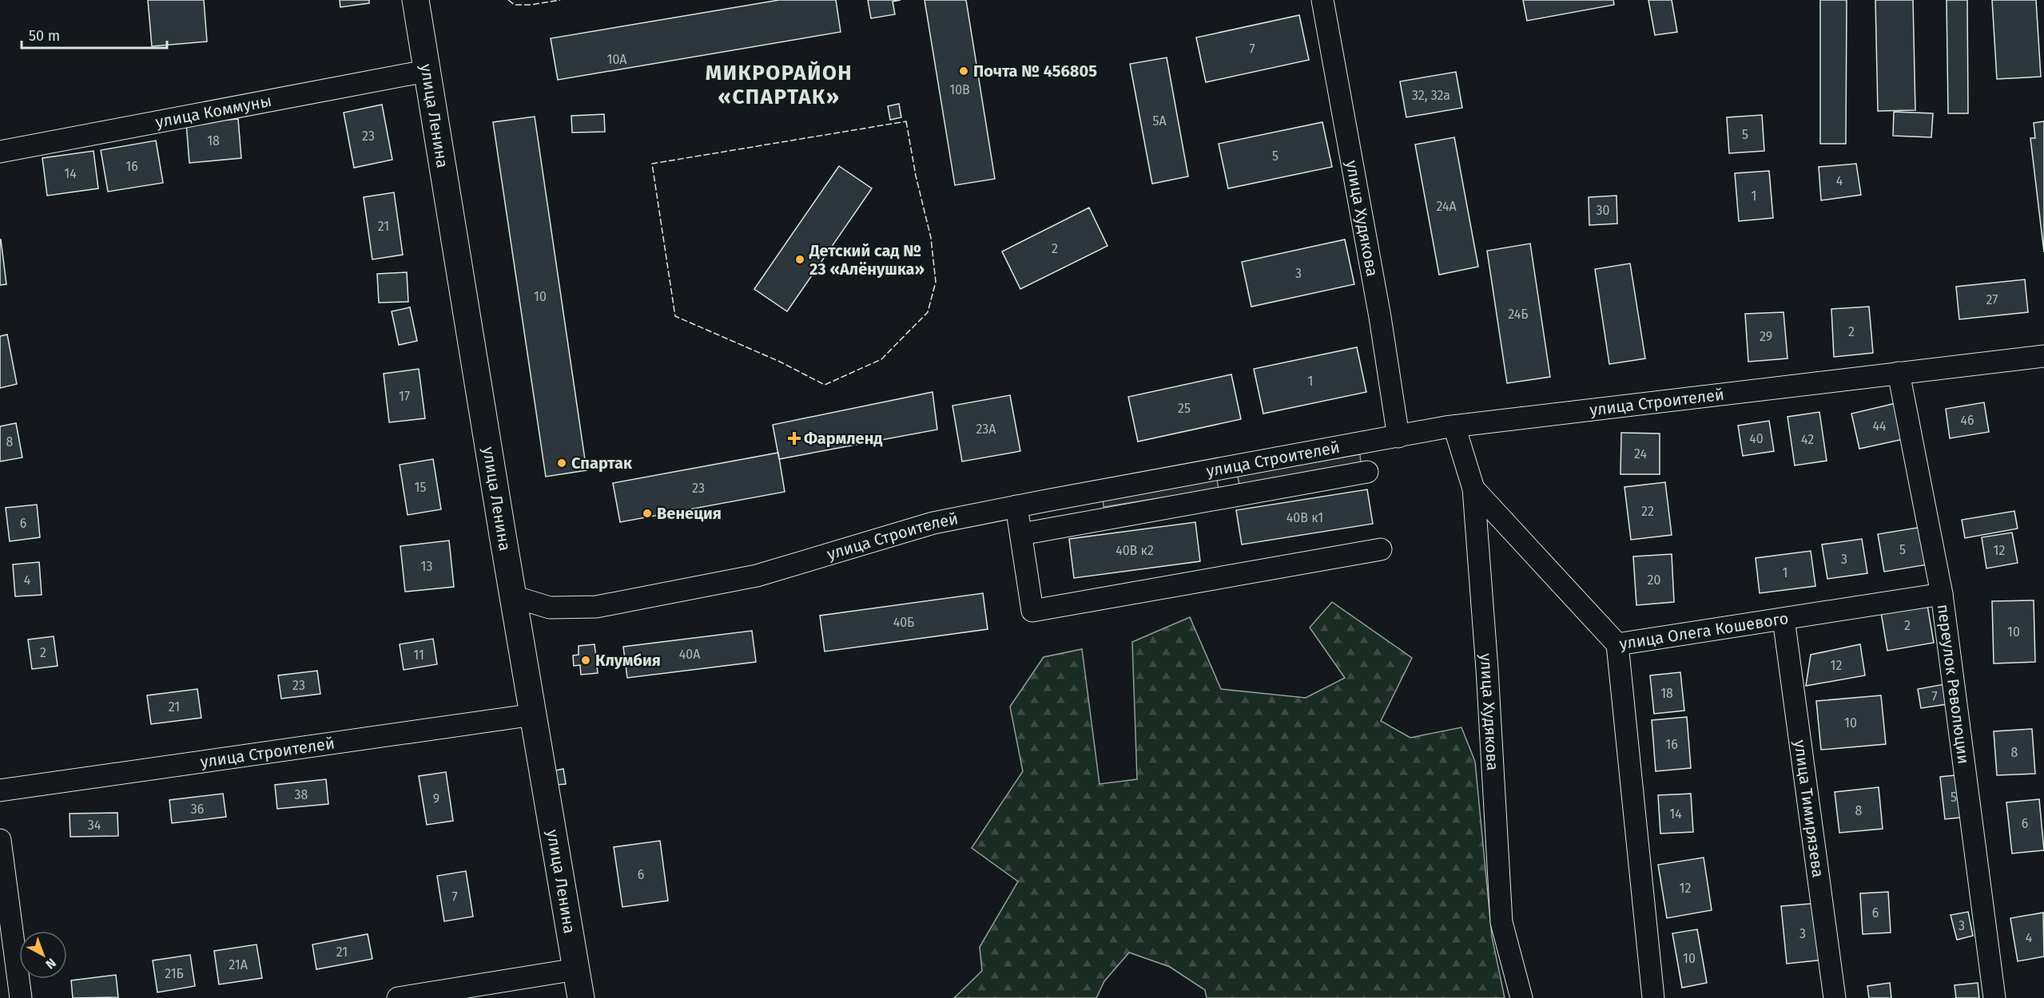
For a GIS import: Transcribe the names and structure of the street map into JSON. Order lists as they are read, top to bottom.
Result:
{
  "streets": {
    "main road": ["улица Ленина"],
    "street": [
      "улица Коммуны",
      "улица Худякова",
      "улица Строителей",
      "улица Олега Кошевого",
      "переулок Революции",
      "улица Тимирязева"
    ]
  },
  "crossings": [
    ["улица Коммуны", "улица Ленина"],
    ["улица Ленина", "улица Строителей"],
    ["улица Худякова", "улица Строителей"],
    ["улица Худякова", "улица Олега Кошевого"],
    ["улица Строителей", "переулок Революции"],
    ["улица Олега Кошевого", "переулок Революции"],
    ["улица Олега Кошевого", "улица Тимирязева"]
  ],
  "districts": ["МИКРОРАЙОН «СПАРТАК»"],
  "places": {
    "other": [
      "Почта № 456805",
      "Детский сад № 23 «Алёнушка»",
      "Спартак",
      "Венеция",
      "Клумбия"
    ],
    "health": ["Фармленд"]
  },
  "house_numbers": [
    "7",
    "10А",
    "10В",
    "32, 32а",
    "5А",
    "5",
    "23",
    "18",
    "5",
    "16",
    "14",
    "4",
    "1",
    "24А",
    "30",
    "21",
    "2",
    "3",
    "10",
    "27",
    "24Б",
    "2",
    "29",
    "1",
    "17",
    "25",
    "46",
    "44",
    "23А",
    "40",
    "42",
    "8",
    "24",
    "15",
    "23",
    "22",
    "40В к1",
    "6",
    "5",
    "40В к2",
    "12",
    "3",
    "13",
    "1",
    "4",
    "20",
    "40Б",
    "2",
    "10",
    "2",
    "40А",
    "11",
    "12",
    "23",
    "18",
    "7",
    "21",
    "10",
    "16",
    "8",
    "38",
    "5",
    "9",
    "36",
    "8",
    "14",
    "6",
    "34",
    "6",
    "12",
    "7",
    "6",
    "3",
    "3",
    "4",
    "21",
    "10",
    "21А",
    "21Б"
  ],
  "scale_bar": "50 m",
  "north": "bottom right"
}
